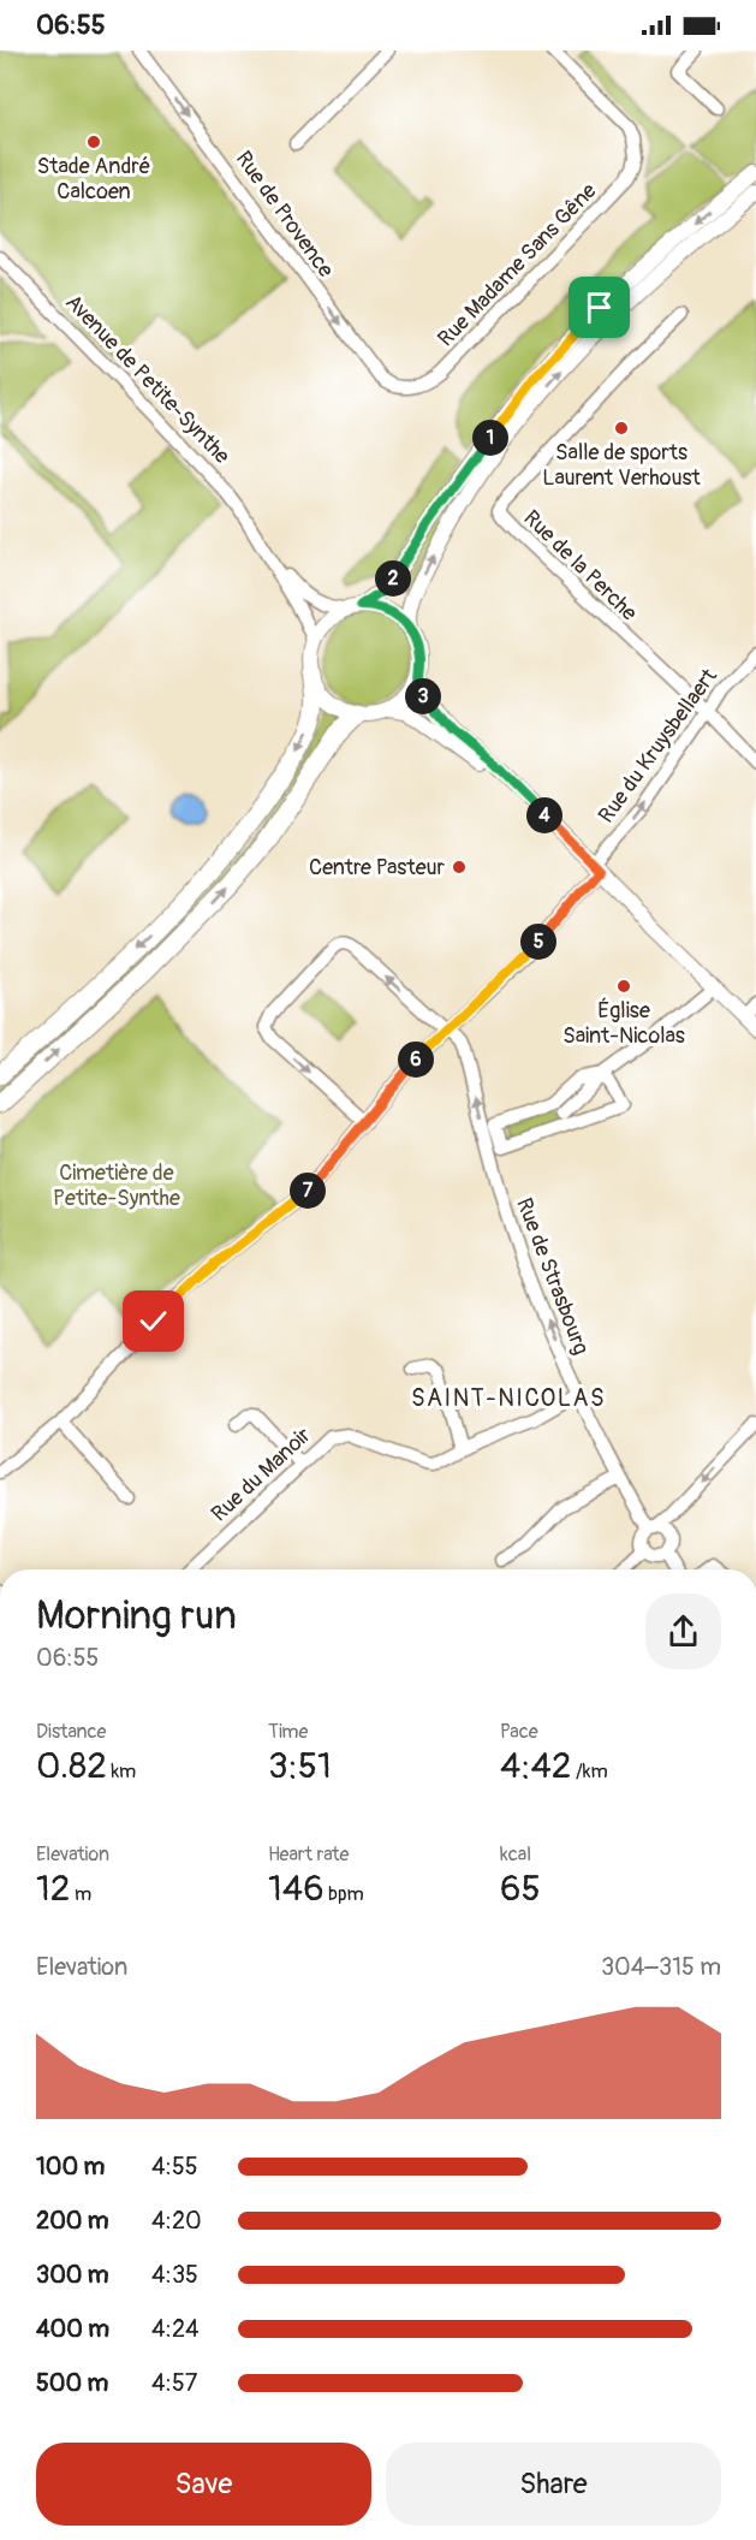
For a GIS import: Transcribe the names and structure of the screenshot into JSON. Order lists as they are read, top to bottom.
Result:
{
  "streets": {
    "street": [
      "Rue de Provence",
      "Rue Madame Sans Gêne",
      "Avenue de Petite-Synthe",
      "Rue de la Perche",
      "Rue du Kruysbellaert",
      "Rue de Strasbourg",
      "Rue du Manoir"
    ]
  },
  "crossings": [
    ["Rue de Provence", "Rue Madame Sans Gêne"],
    ["Rue de la Perche", "Rue du Kruysbellaert"],
    ["Rue du Kruysbellaert", "Rue de Strasbourg"],
    ["Rue de Strasbourg", "Rue du Manoir"]
  ],
  "one_way": ["Rue de Provence"],
  "districts": ["SAINT-NICOLAS"],
  "parks": ["Cimetière de Petite-Synthe"],
  "places": [
    "Stade André Calcoen",
    "Salle de sports Laurent Verhoust",
    "Centre Pasteur",
    "Église Saint-Nicolas"
  ],
  "page": {
    "status": "06:55",
    "pins": [
      "1",
      "2",
      "3",
      "4",
      "5",
      "6",
      "7"
    ],
    "heading": ["Morning run", "06:55"],
    "stats": [
      ["Distance", "0.82 km"],
      ["Time", "3:51"],
      ["Pace", "4:42 /km"],
      ["Elevation", "12 m"],
      ["Heart rate", "146 bpm"],
      ["kcal", "65"]
    ],
    "chart": ["Elevation", "304–315 m"],
    "list": [
      {
        "name": "100 m",
        "note": "4:55"
      },
      {
        "name": "200 m",
        "note": "4:20"
      },
      {
        "name": "300 m",
        "note": "4:35"
      },
      {
        "name": "400 m",
        "note": "4:24"
      },
      {
        "name": "500 m",
        "note": "4:57"
      }
    ],
    "buttons": ["Save", "Share"]
  }
}
